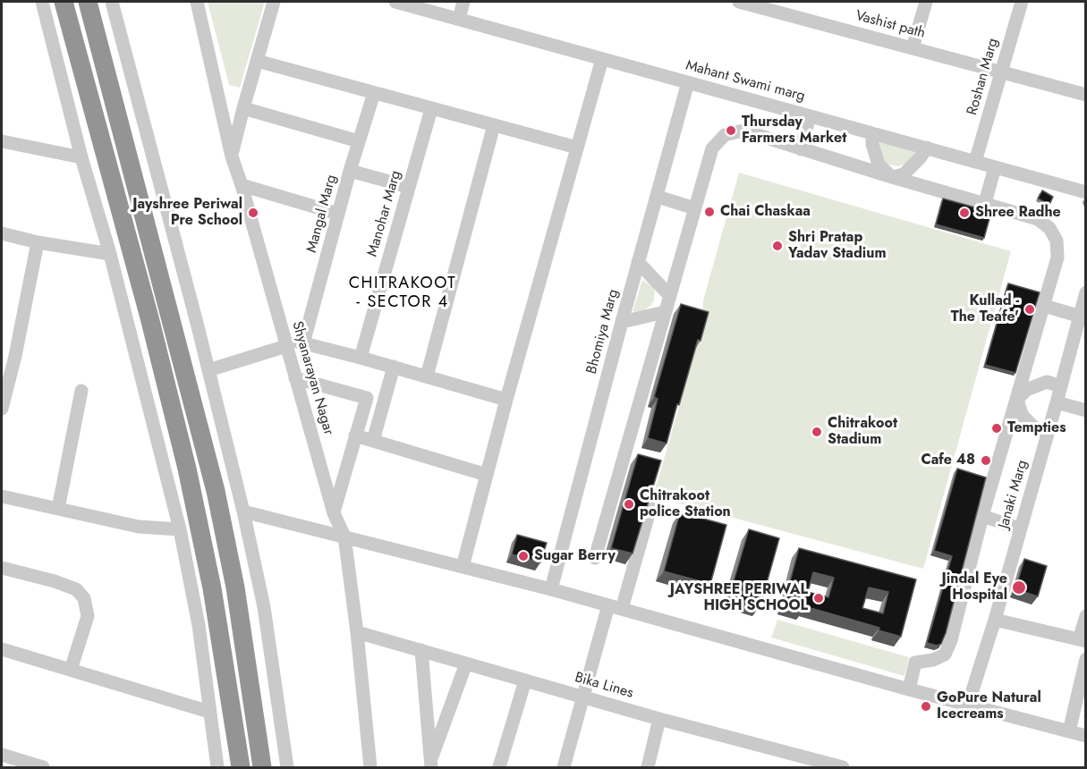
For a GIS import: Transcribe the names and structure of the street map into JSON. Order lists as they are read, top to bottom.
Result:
{
  "streets": {
    "street": [
      "Vashist path",
      "Roshan Marg",
      "Mahant Swami marg",
      "Mangal Marg",
      "Manohar Marg",
      "Bhomiya Marg",
      "Shyanarayan Nagar",
      "Janaki Marg",
      "Bika Lines"
    ]
  },
  "crossings": [
    ["Vashist path", "Roshan Marg"],
    ["Roshan Marg", "Mahant Swami marg"],
    ["Mahant Swami marg", "Bhomiya Marg"],
    ["Shyanarayan Nagar", "Bika Lines"]
  ],
  "districts": ["CHITRAKOOT - SECTOR 4"],
  "places": [
    "Thursday Farmers Market",
    "Chai Chaskaa",
    "Jayshree Periwal Pre School",
    "Shree Radhe",
    "Shri Pratap Yadav Stadium",
    "Kullad - The Teafe'",
    "Tempties",
    "Chitrakoot Stadium",
    "Cafe 48",
    "Chitrakoot police Station",
    "Sugar Berry",
    "Jindal Eye Hospital",
    "JAYSHREE PERIWAL HIGH SCHOOL",
    "GoPure Natural Icecreams"
  ]
}
